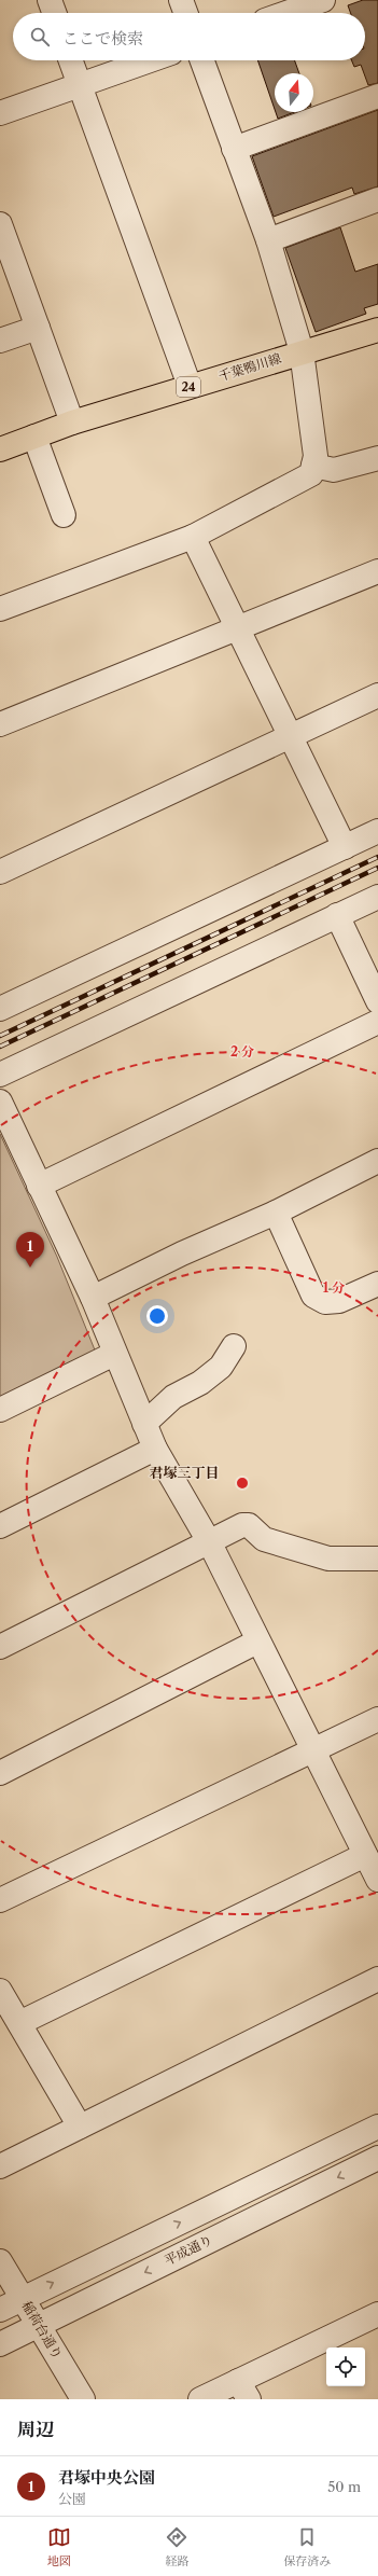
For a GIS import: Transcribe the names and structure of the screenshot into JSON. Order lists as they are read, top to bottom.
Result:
{
  "streets": {
    "main road": ["千葉鴨川線", "24"],
    "street": ["平成通り", "稲荷台通り"]
  },
  "crossings": [
    ["平成通り", "稲荷台通り"]
  ],
  "districts": ["君塚三丁目"],
  "north": "top",
  "page": {
    "search": "ここで検索",
    "pins": "1",
    "heading": "周辺",
    "list": [
      {
        "mark": "1",
        "name": "君塚中央公園",
        "note": "公園",
        "value": "50 m"
      }
    ],
    "nav": ["地図", "経路", "保存済み"]
  },
  "rings": ["2 分", "1 分"]
}
